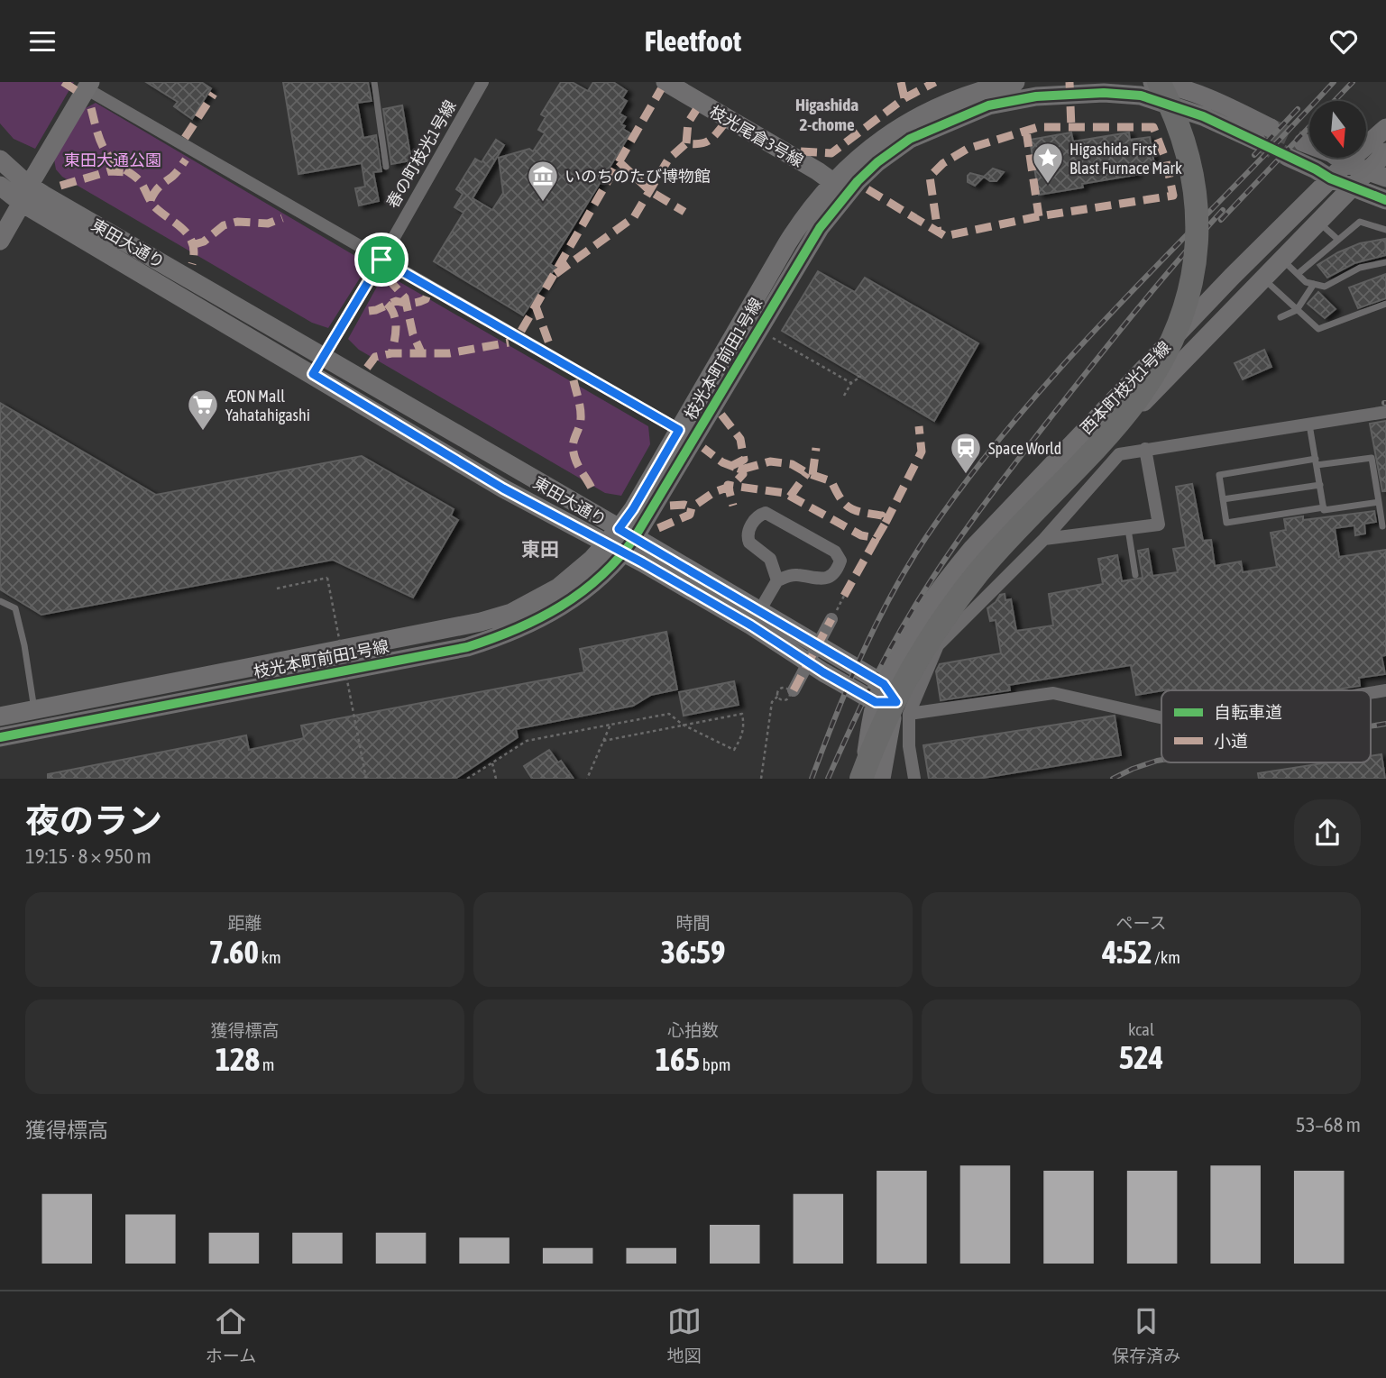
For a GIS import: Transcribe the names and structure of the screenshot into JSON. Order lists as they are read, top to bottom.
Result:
{
  "streets": {
    "street": [
      "枝光尾倉3号線",
      "春の町枝光1号線",
      "東田大通り",
      "枝光本町前田1号線",
      "西本町枝光1号線"
    ]
  },
  "crossings": [
    ["枝光尾倉3号線", "枝光本町前田1号線"],
    ["春の町枝光1号線", "東田大通り"],
    ["東田大通り", "枝光本町前田1号線"],
    ["東田大通り", "西本町枝光1号線"]
  ],
  "districts": ["Higashida 2-chome", "東田"],
  "parks": ["東田大通公園"],
  "places": {
    "place": ["Higashida First Blast Furnace Mark"],
    "museum": ["いのちのたび博物館"],
    "supermarket": ["ÆON Mall Yahatahigashi"],
    "station": ["Space World"]
  },
  "legend": ["自転車道", "小道"],
  "north": "bottom",
  "page": {
    "header": "Fleetfoot",
    "heading": ["夜のラン", "19:15 · 8 × 950 m"],
    "stats": [
      ["距離", "7.60 km"],
      ["時間", "36:59"],
      ["ペース", "4:52 /km"],
      ["獲得標高", "128 m"],
      ["心拍数", "165 bpm"],
      ["kcal", "524"]
    ],
    "chart": ["獲得標高", "53–68 m"],
    "tabs": ["ホーム", "地図", "保存済み"]
  }
}
